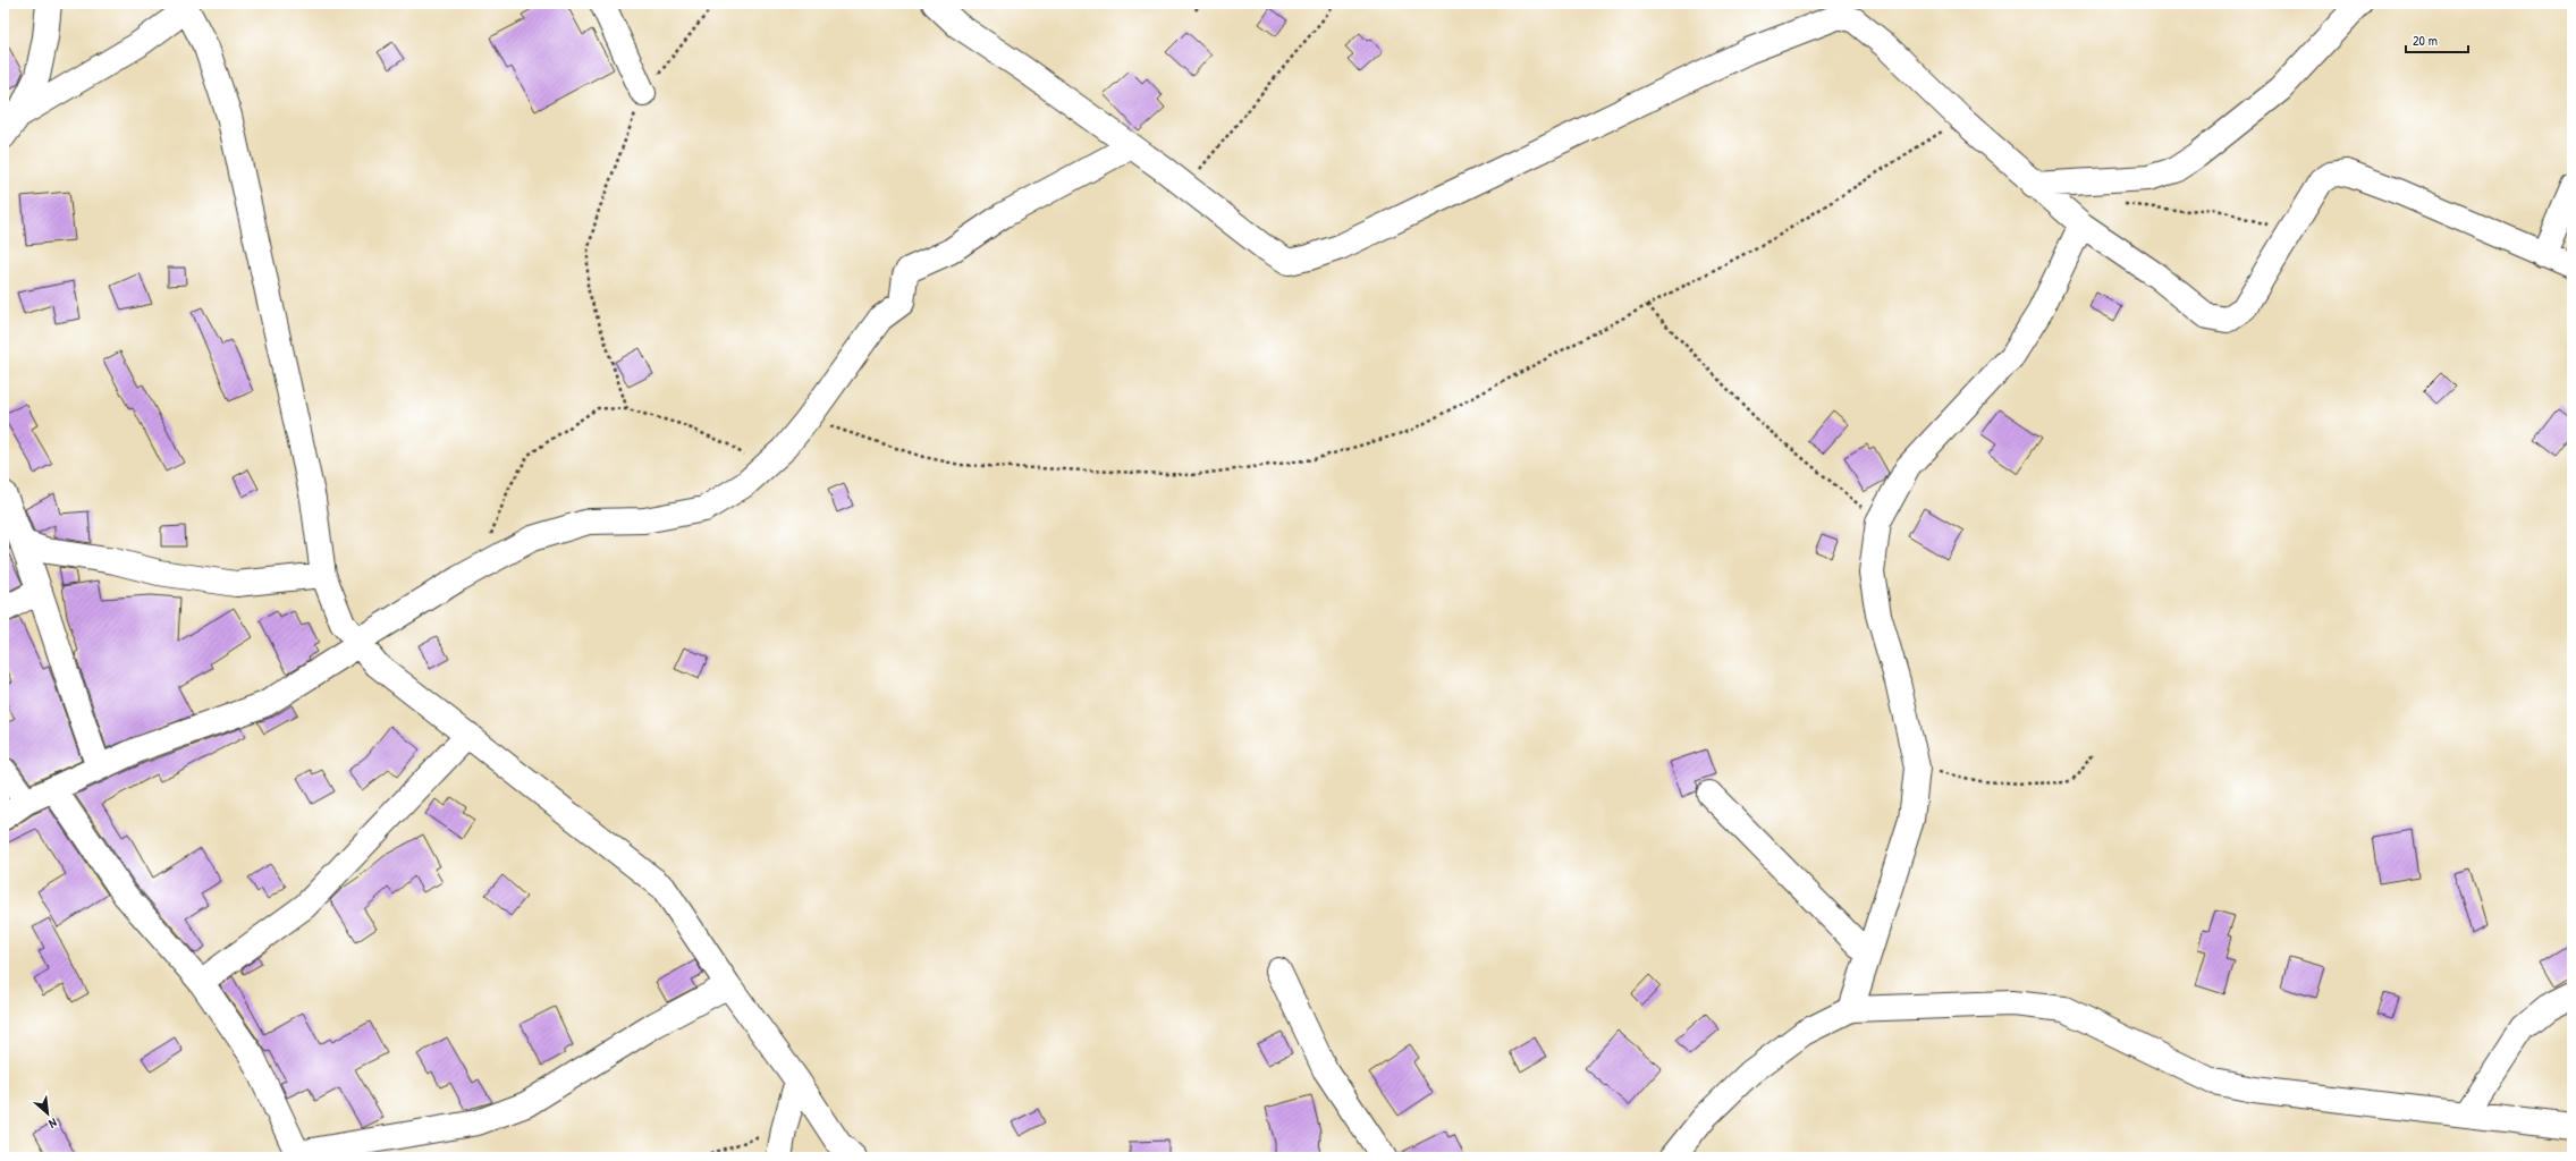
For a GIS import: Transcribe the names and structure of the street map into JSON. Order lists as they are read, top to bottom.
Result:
{
  "scale_bar": "20 m",
  "north": "bottom right"
}
